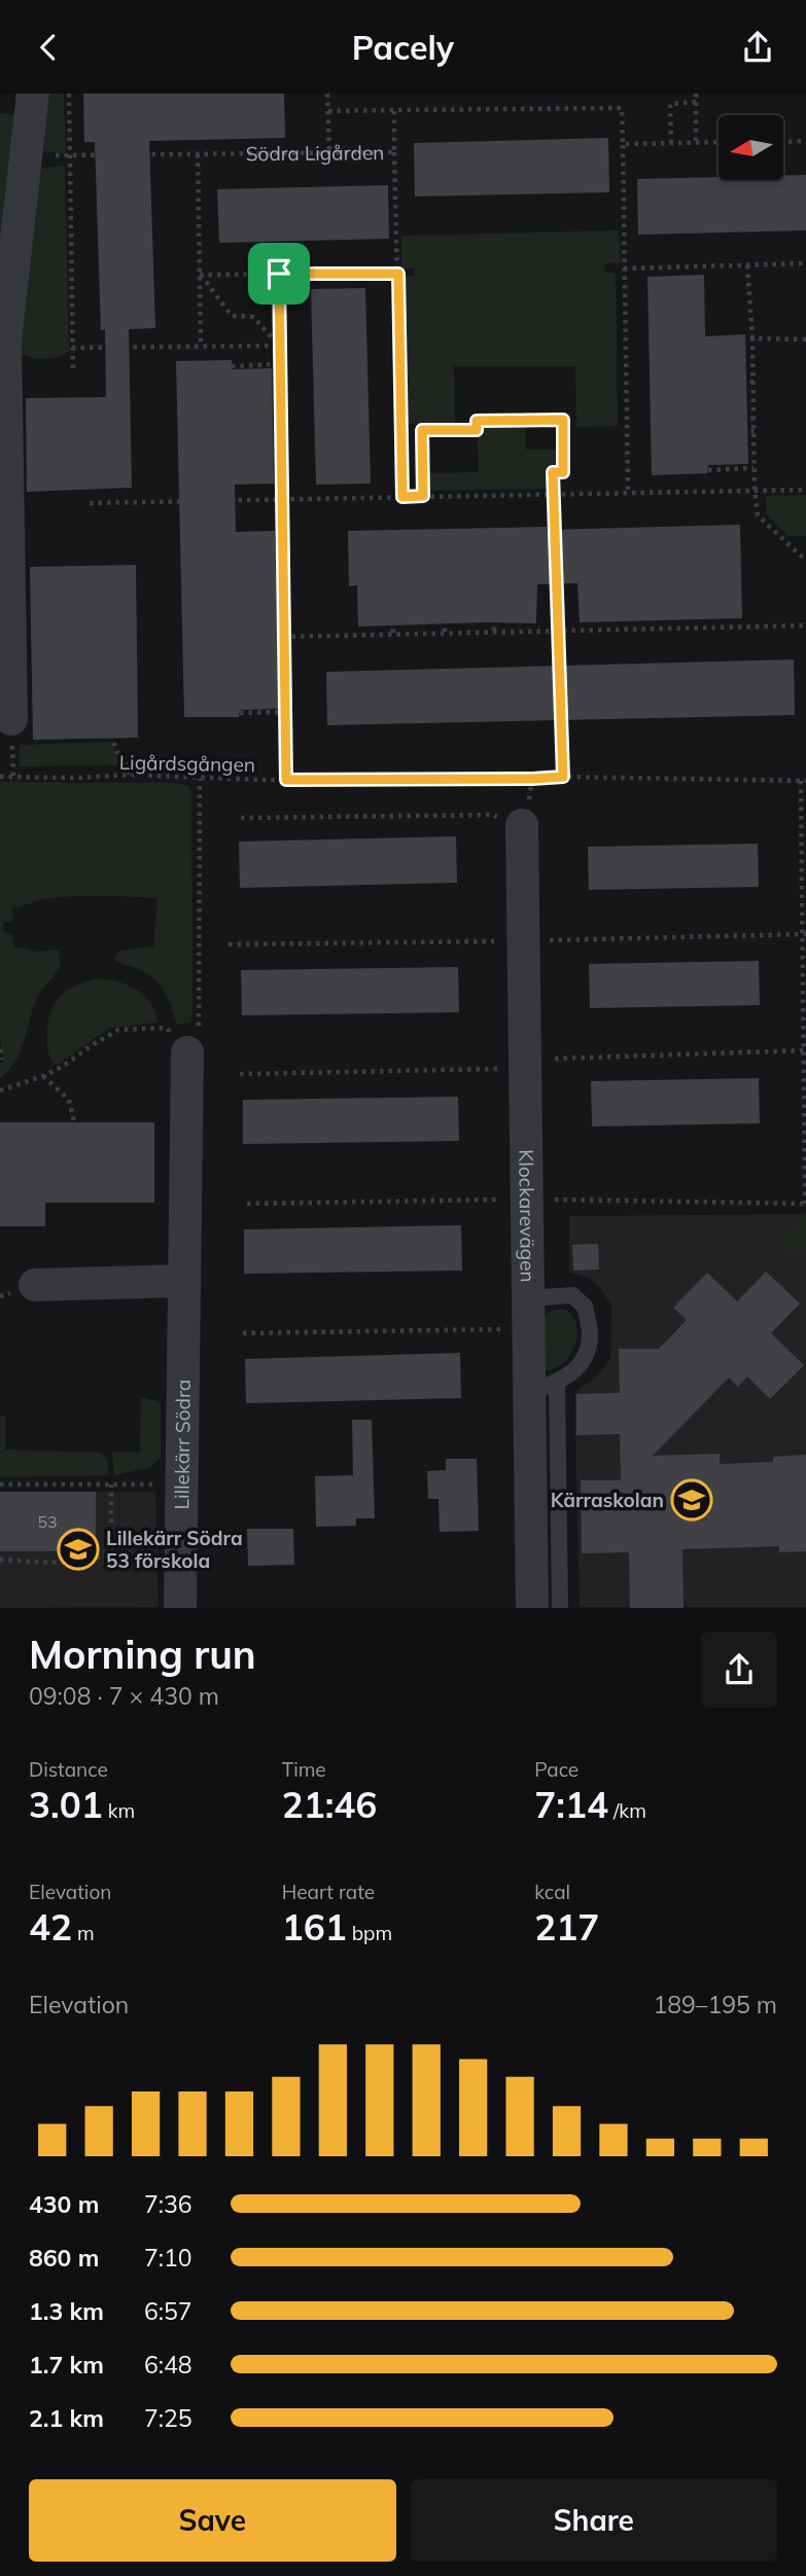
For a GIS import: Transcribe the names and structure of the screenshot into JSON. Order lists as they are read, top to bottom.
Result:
{
  "streets": {
    "street": ["Klockarevägen", "Lillekärr Södra"],
    "path": ["Södra Ligården", "Ligårdsgången"]
  },
  "places": {
    "school or university": ["Kärraskolan", "Lillekärr Södra 53 förskola"]
  },
  "house_numbers": ["53"],
  "north": "left",
  "page": {
    "header": "Pacely",
    "heading": ["Morning run", "09:08 · 7 × 430 m"],
    "stats": [
      ["Distance", "3.01 km"],
      ["Time", "21:46"],
      ["Pace", "7:14 /km"],
      ["Elevation", "42 m"],
      ["Heart rate", "161 bpm"],
      ["kcal", "217"]
    ],
    "chart": ["Elevation", "189–195 m"],
    "list": [
      {
        "name": "430 m",
        "note": "7:36"
      },
      {
        "name": "860 m",
        "note": "7:10"
      },
      {
        "name": "1.3 km",
        "note": "6:57"
      },
      {
        "name": "1.7 km",
        "note": "6:48"
      },
      {
        "name": "2.1 km",
        "note": "7:25"
      }
    ],
    "buttons": ["Save", "Share"]
  }
}
